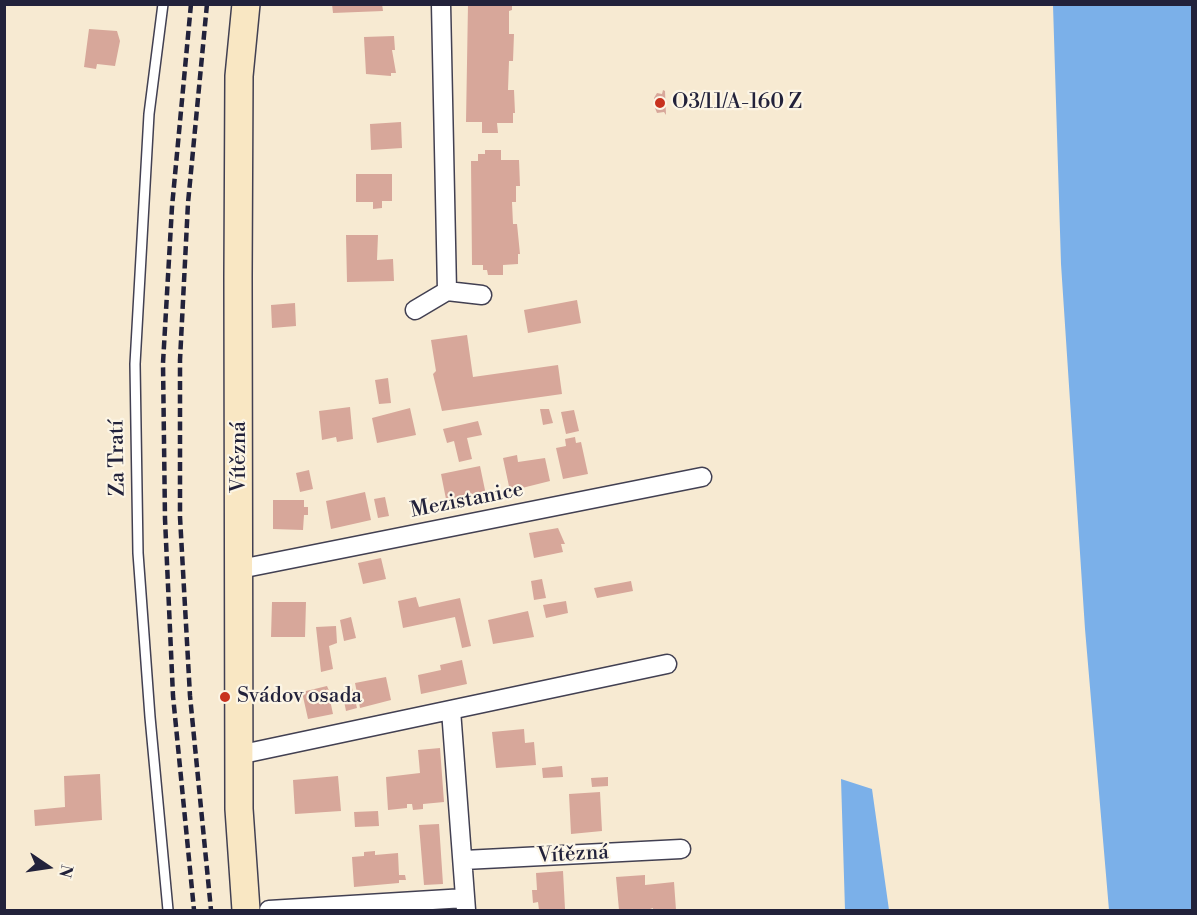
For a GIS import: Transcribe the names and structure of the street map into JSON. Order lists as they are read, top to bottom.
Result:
{
  "streets": {
    "main road": ["Vítězná"],
    "street": ["Mezistanice"],
    "lane": ["Za Tratí"]
  },
  "crossings": [
    ["Vítězná", "Mezistanice"]
  ],
  "places": ["O3/11/A-160 Z", "Svádov osada"],
  "north": "right"
}
